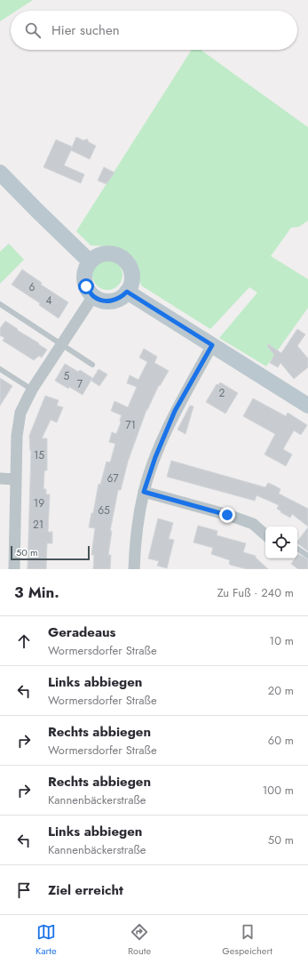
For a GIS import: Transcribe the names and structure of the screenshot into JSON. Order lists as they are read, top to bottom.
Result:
{
  "house_numbers": [
    "6",
    "4",
    "5",
    "7",
    "2",
    "71",
    "15",
    "67",
    "19",
    "65",
    "21"
  ],
  "scale_bar": "50 m",
  "page": {
    "search": "Hier suchen",
    "scale": "50 m",
    "heading": ["3 Min.", "Zu Fuß · 240 m"],
    "list": [
      ["Geradeaus", "Wormersdorfer Straße", "10 m"],
      ["Links abbiegen", "Wormersdorfer Straße", "20 m"],
      ["Rechts abbiegen", "Wormersdorfer Straße", "60 m"],
      ["Rechts abbiegen", "Kannenbäckerstraße", "100 m"],
      ["Links abbiegen", "Kannenbäckerstraße", "50 m"],
      "Ziel erreicht"
    ],
    "nav": ["Karte", "Route", "Gespeichert"]
  }
}
